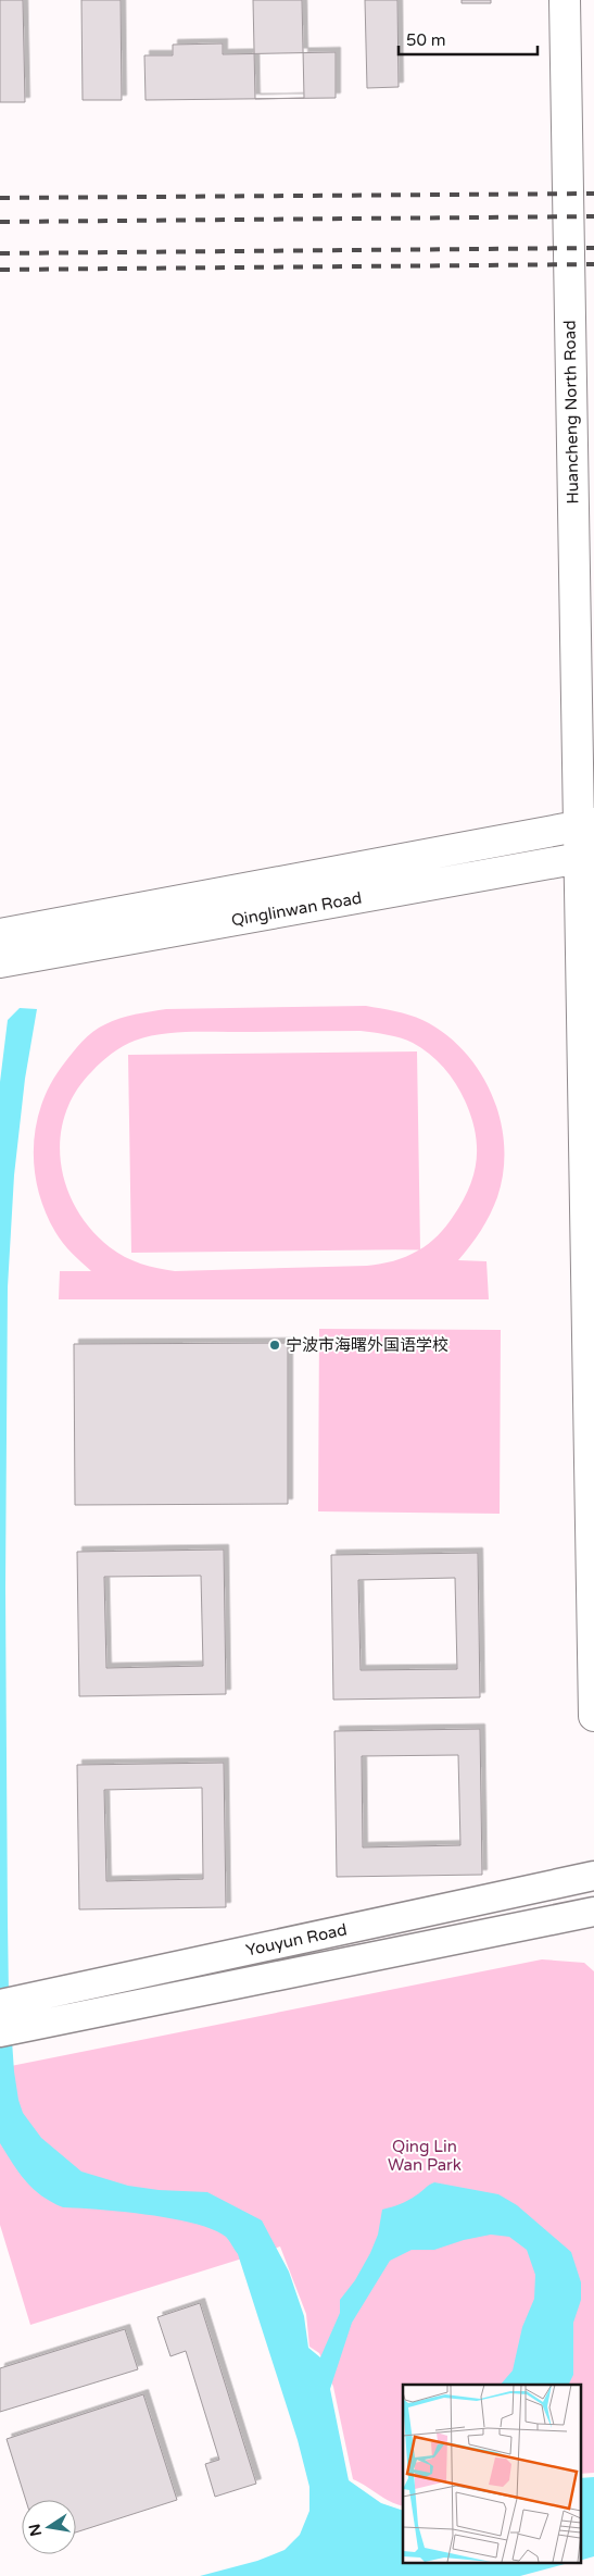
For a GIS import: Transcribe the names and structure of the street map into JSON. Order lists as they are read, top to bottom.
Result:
{
  "streets": {
    "main road": ["Huancheng North Road", "Qinglinwan Road"],
    "street": ["Youyun Road"]
  },
  "crossings": [
    ["Huancheng North Road", "Qinglinwan Road"]
  ],
  "parks": ["Qing Lin Wan Park"],
  "places": ["宁波市海曙外国语学校"],
  "scale_bar": "50 m",
  "north": "left"
}
